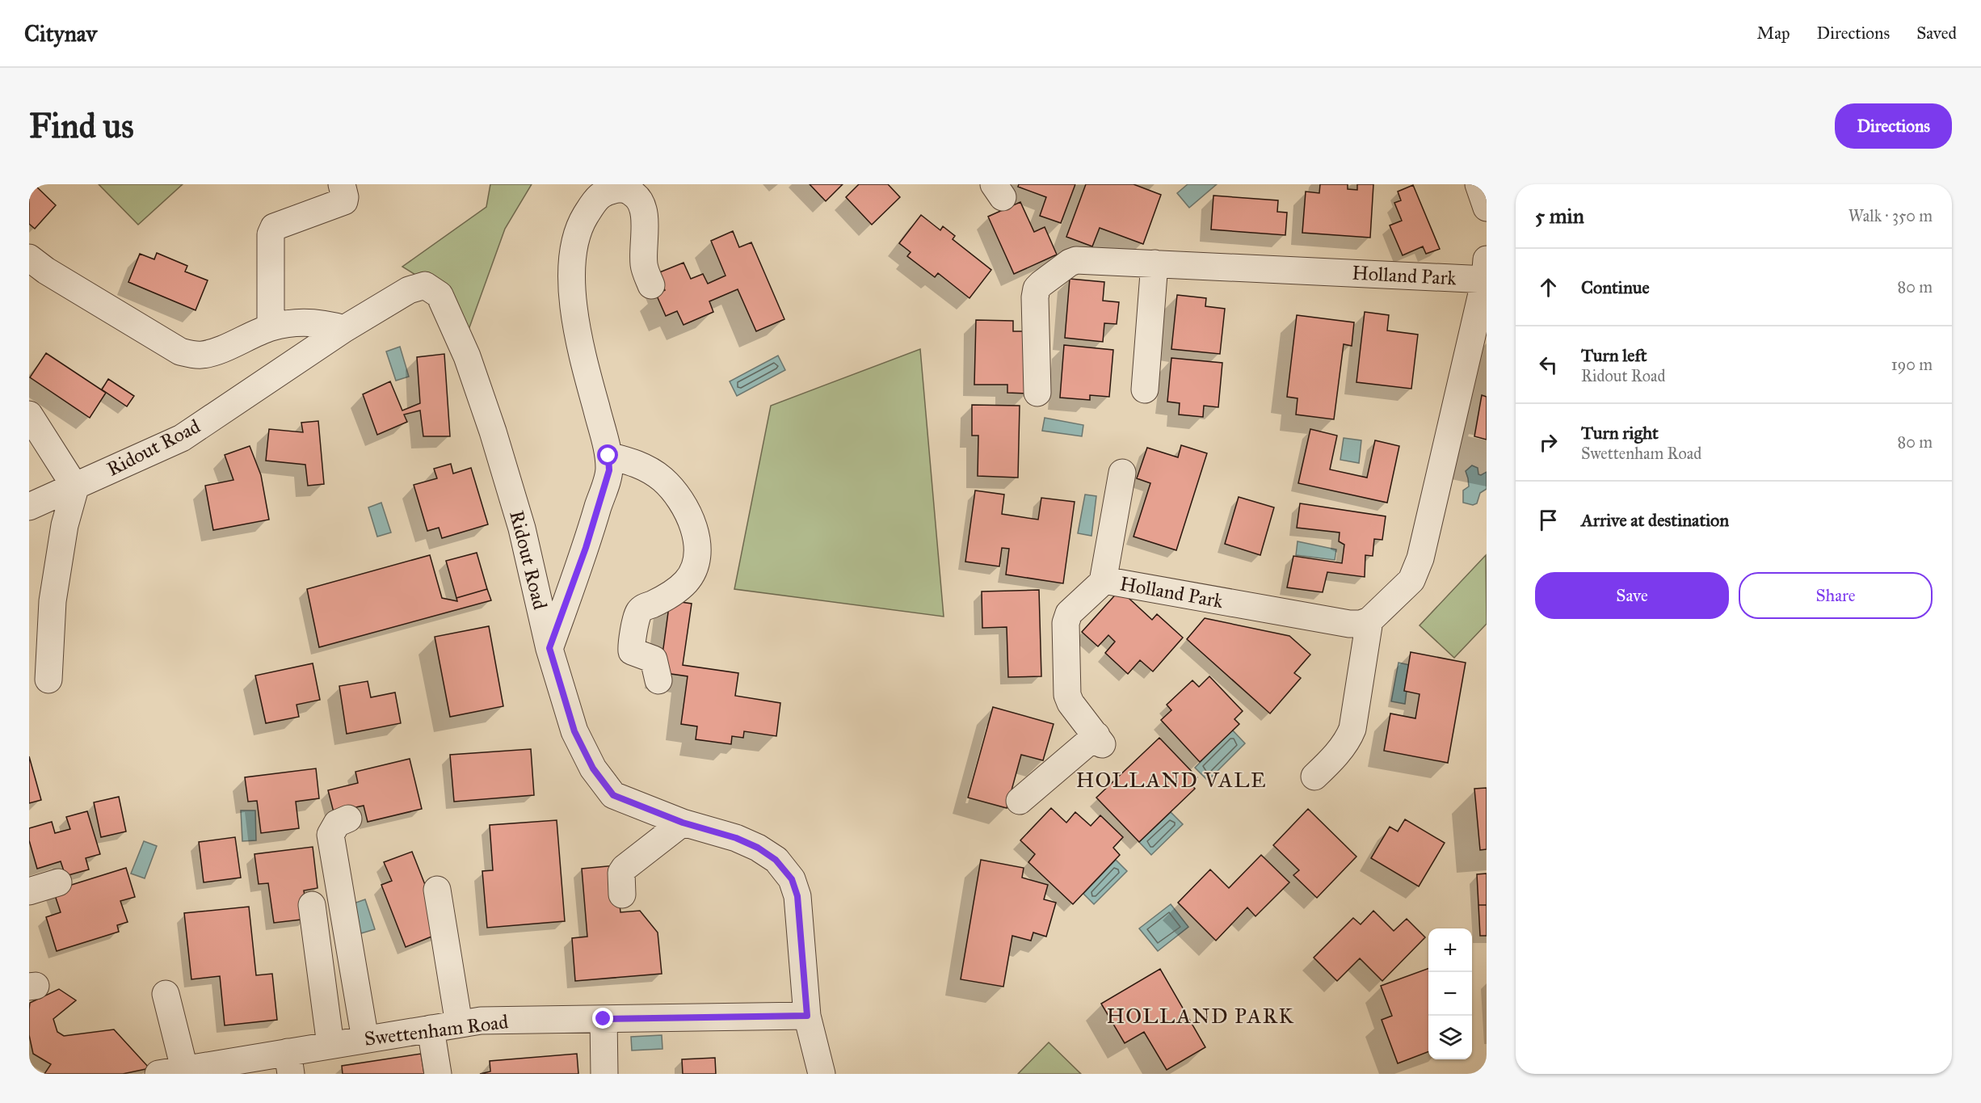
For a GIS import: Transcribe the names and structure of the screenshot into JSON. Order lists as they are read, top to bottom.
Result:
{
  "streets": {
    "street": ["Holland Park", "Ridout Road", "Swettenham Road"]
  },
  "crossings": [
    ["Ridout Road", "Swettenham Road"]
  ],
  "districts": ["HOLLAND VALE", "HOLLAND PARK"],
  "page": {
    "header": "Citynav",
    "nav": ["Map", "Directions", "Saved"],
    "buttons": [
      "Directions",
      ["Save", "Share"]
    ],
    "title": "Find us",
    "heading": ["5 min", "Walk · 350 m"],
    "list": [
      ["Continue", "80 m"],
      ["Turn left", "Ridout Road", "190 m"],
      ["Turn right", "Swettenham Road", "80 m"],
      "Arrive at destination"
    ],
    "map_buttons": ["+", "−"]
  }
}
